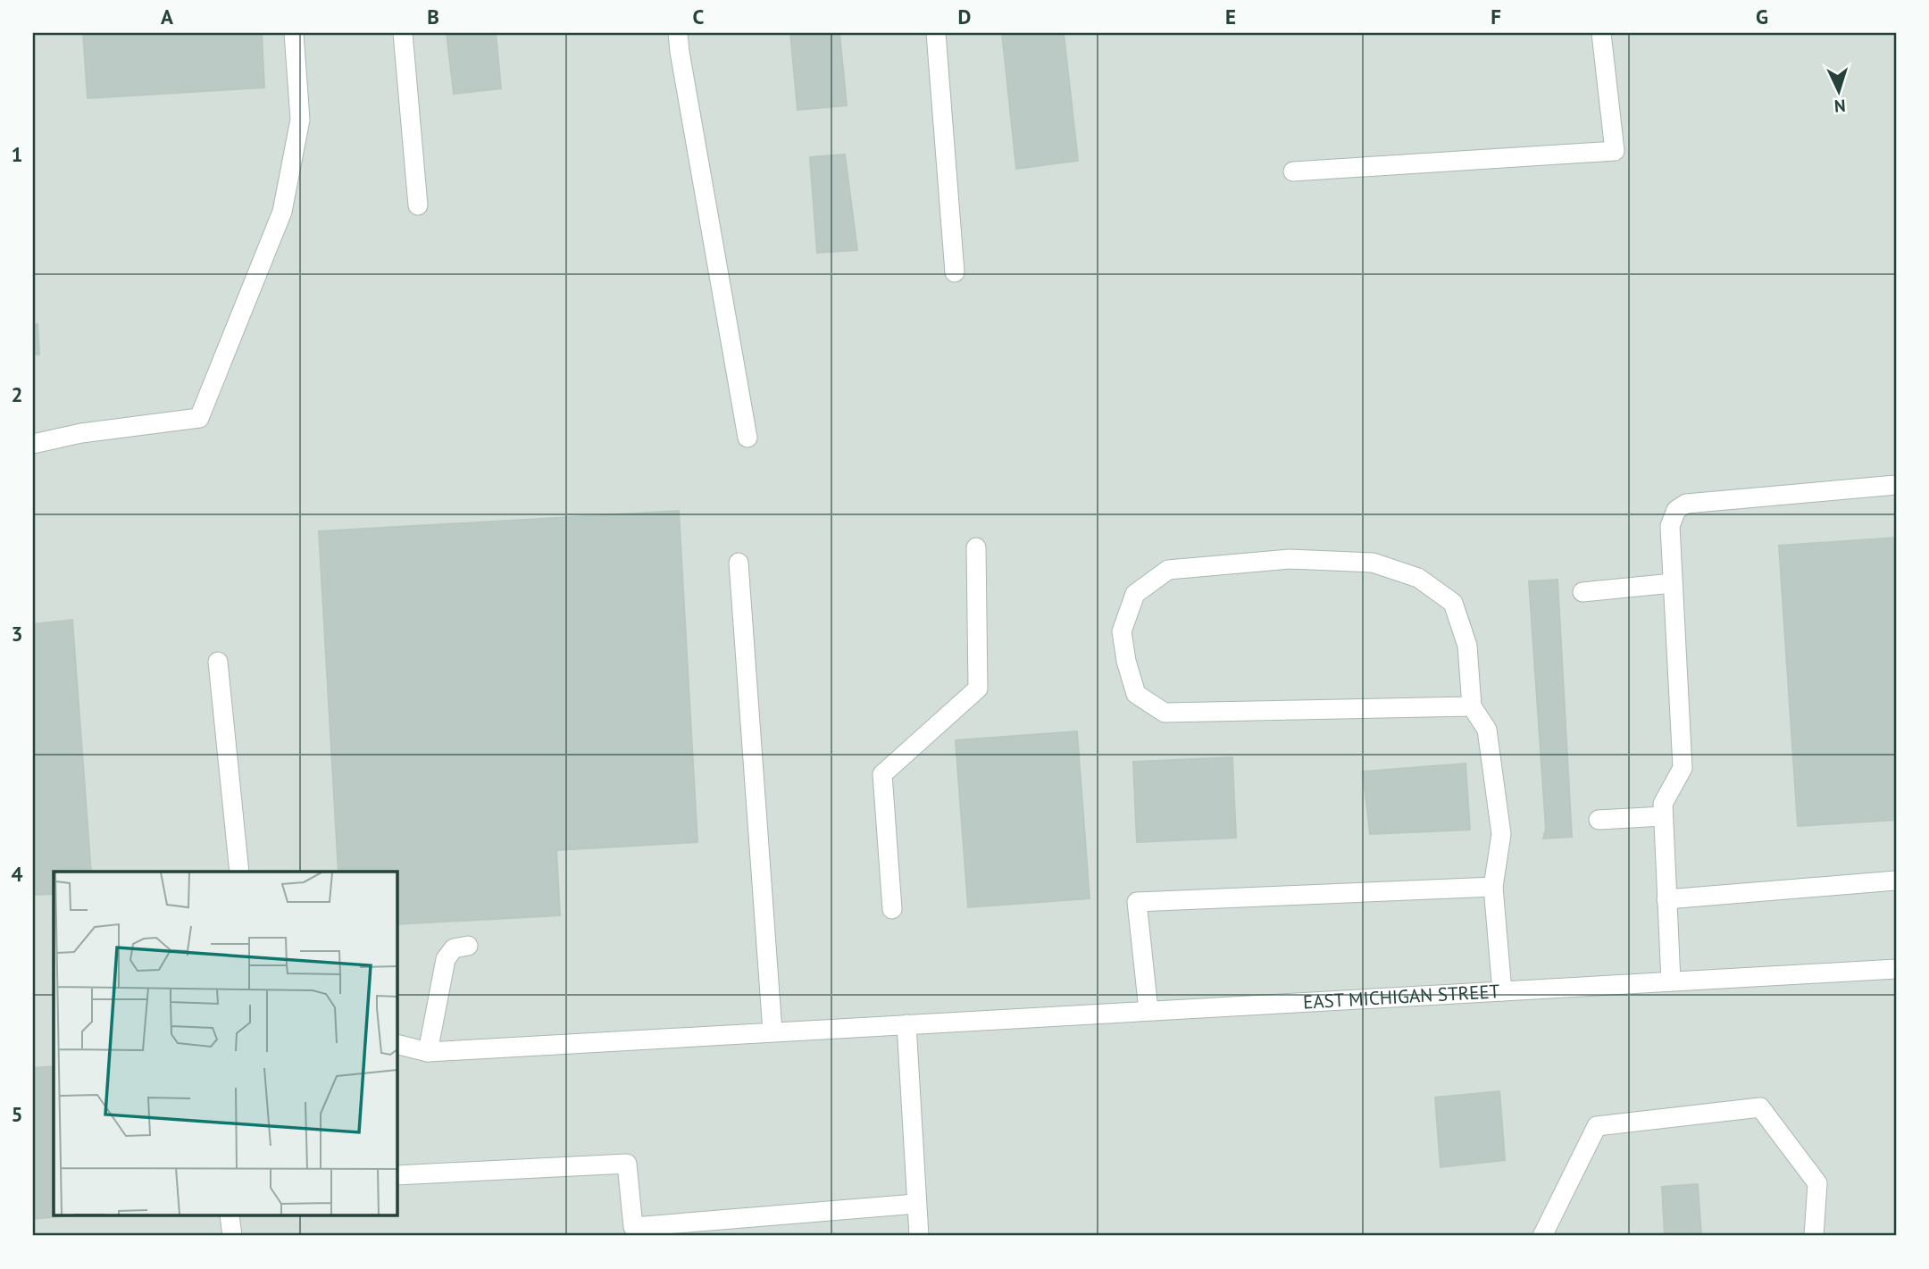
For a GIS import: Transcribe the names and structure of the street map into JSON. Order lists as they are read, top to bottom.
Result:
{
  "streets": {
    "street": ["EAST MICHIGAN STREET"]
  },
  "north": "bottom",
  "grid": {
    "columns": [
      "A",
      "B",
      "C",
      "D",
      "E",
      "F",
      "G"
    ],
    "rows": [
      "1",
      "2",
      "3",
      "4",
      "5"
    ]
  }
}
